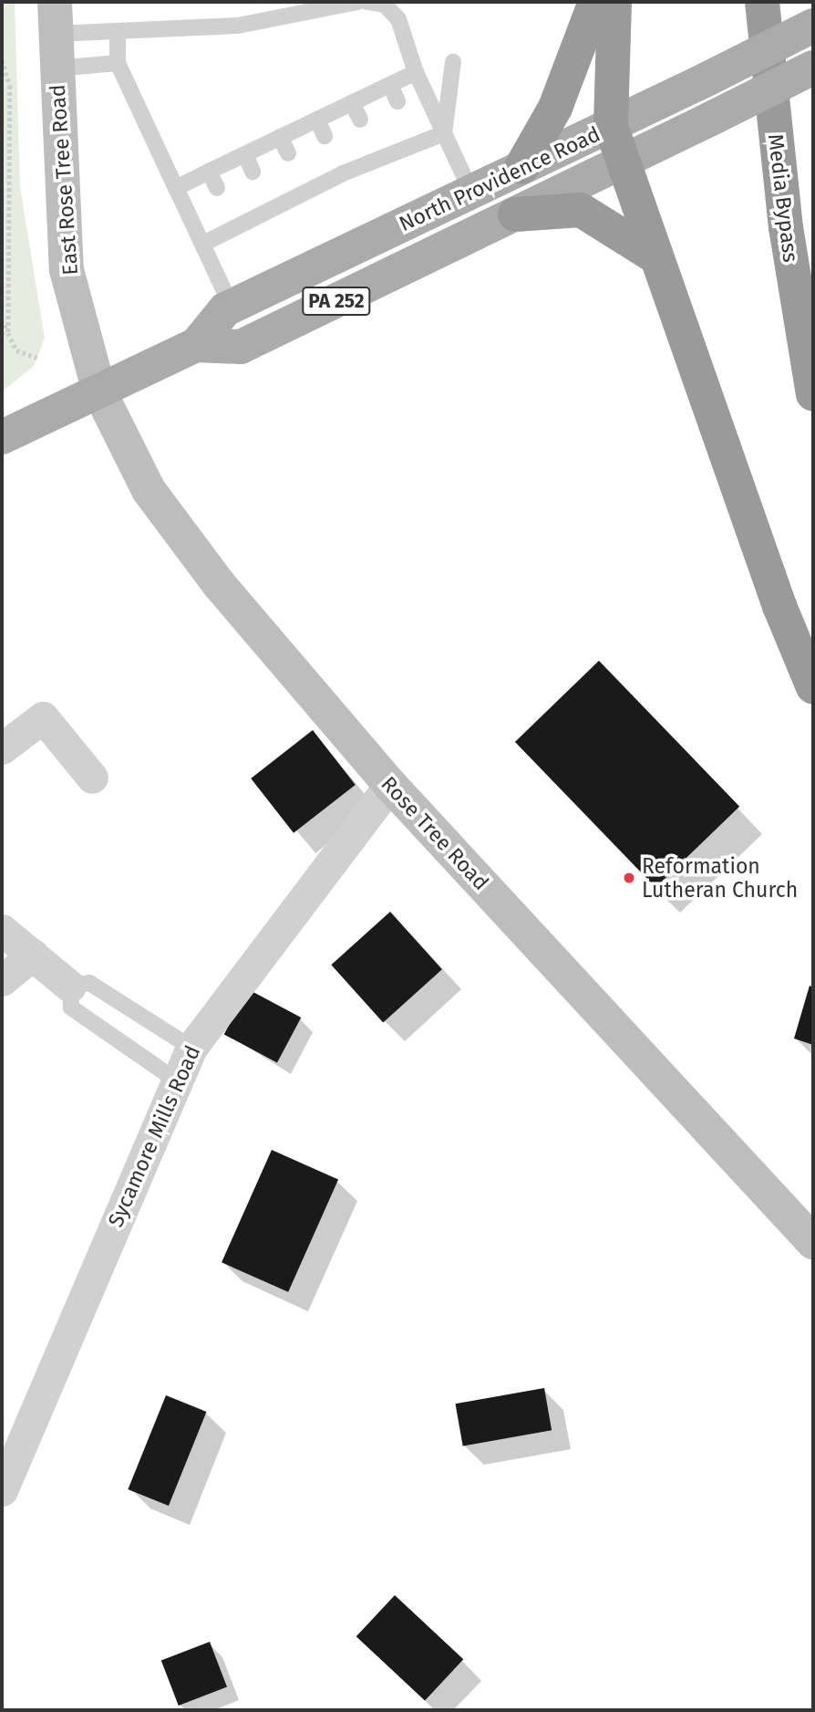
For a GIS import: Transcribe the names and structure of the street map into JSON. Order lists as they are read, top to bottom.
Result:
{
  "streets": {
    "highway": ["Media Bypass"],
    "main road": ["North Providence Road", "PA 252"],
    "street": ["East Rose Tree Road", "Rose Tree Road", "Sycamore Mills Road"]
  },
  "crossings": [
    ["North Providence Road", "East Rose Tree Road"],
    ["North Providence Road", "Rose Tree Road"],
    ["East Rose Tree Road", "Rose Tree Road"],
    ["Rose Tree Road", "Sycamore Mills Road"]
  ],
  "places": ["Reformation Lutheran Church"]
}
